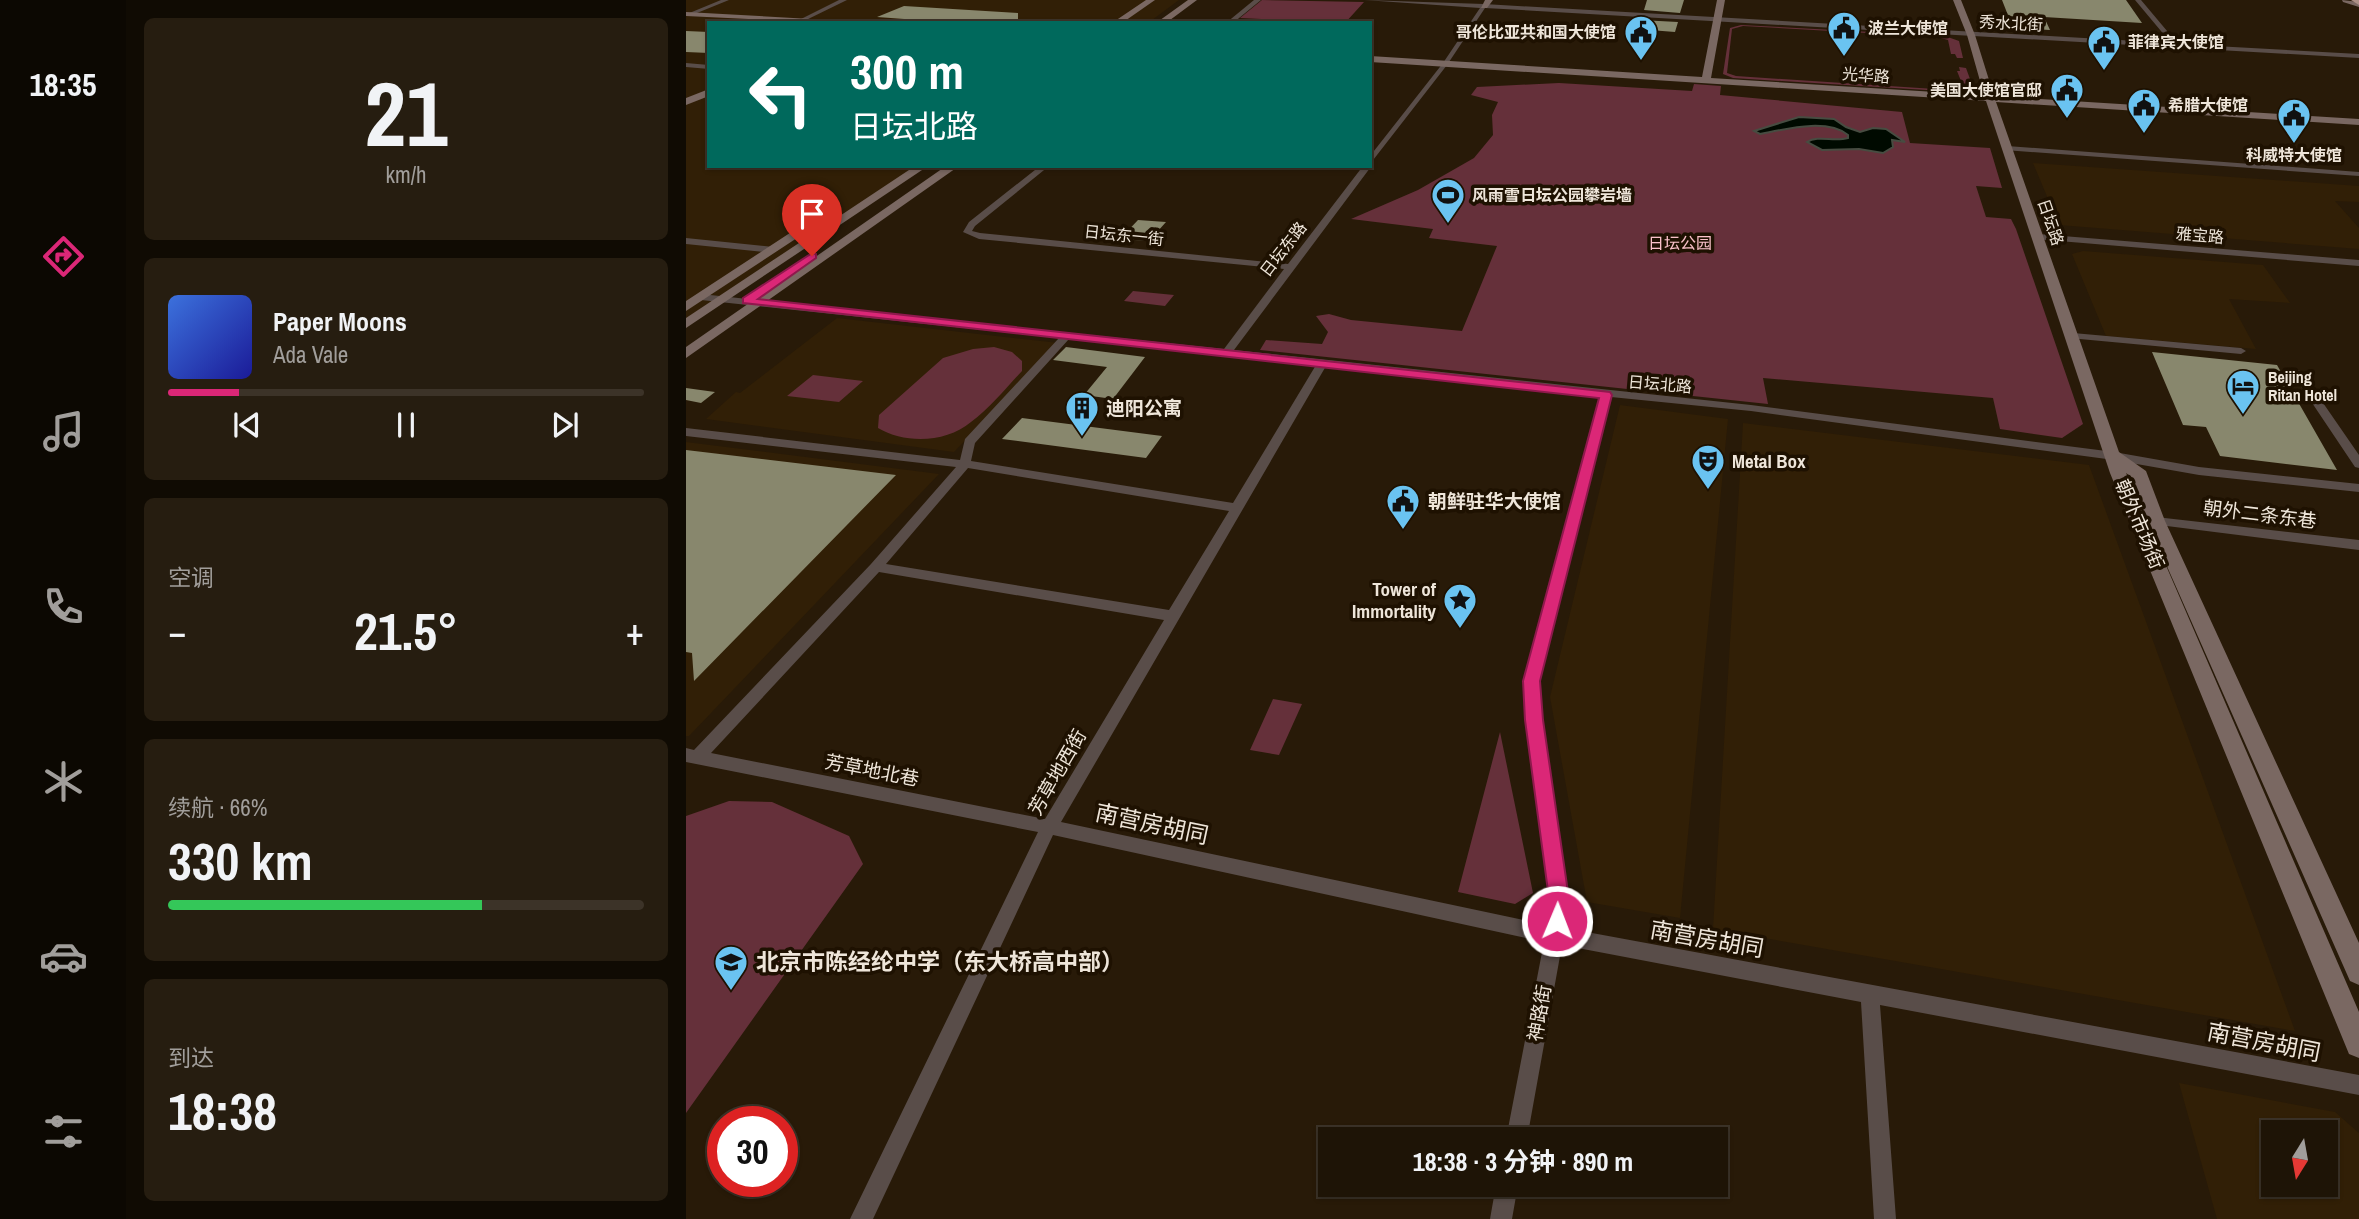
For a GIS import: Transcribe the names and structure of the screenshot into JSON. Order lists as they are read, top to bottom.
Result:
{
  "streets": {
    "main road": ["光华路", "日坛路", "朝外市场街"],
    "street": [
      "秀水北街",
      "日坛东一街",
      "雅宝路",
      "日坛东路",
      "日坛北路",
      "朝外二条东巷",
      "芳草地北巷",
      "芳草地西街",
      "南营房胡同",
      "神路街"
    ]
  },
  "crossings": [
    ["秀水北街", "日坛路"],
    ["秀水北街", "日坛东路"],
    ["光华路", "日坛路"],
    ["光华路", "日坛东路"],
    ["日坛路", "雅宝路"],
    ["日坛路", "日坛北路"],
    ["日坛路", "朝外市场街"],
    ["日坛东一街", "日坛东路"],
    ["日坛东路", "日坛北路"],
    ["日坛北路", "朝外市场街"],
    ["日坛北路", "芳草地西街"],
    ["日坛北路", "神路街"],
    ["朝外二条东巷", "朝外市场街"],
    ["芳草地北巷", "芳草地西街"],
    ["芳草地北巷", "南营房胡同"],
    ["芳草地西街", "南营房胡同"],
    ["南营房胡同", "神路街"]
  ],
  "parks": ["日坛公园"],
  "places": {
    "public building": [
      "波兰大使馆",
      "哥伦比亚共和国大使馆",
      "菲律宾大使馆",
      "美国大使馆官邸",
      "希腊大使馆",
      "科威特大使馆",
      "朝鲜驻华大使馆"
    ],
    "sports": ["风雨雪日坛公园攀岩墙"],
    "hotel": ["Beijing Ritan Hotel"],
    "building": ["迪阳公寓"],
    "theatre": ["Metal Box"],
    "place": ["Tower of Immortality"],
    "school or university": ["北京市陈经纶中学（东大桥高中部）"]
  },
  "north": "bottom",
  "page": {
    "tabs": "18:35",
    "tile": [
      ["21", "km/h"],
      "空调",
      ["续航 · 66%", "330 km"],
      ["到达", "18:38"]
    ],
    "turn": ["300 m", "日坛北路"],
    "song": ["Paper Moons", "Ada Vale"],
    "heat": ["−", "21.5°", "+"],
    "limit": "30",
    "trip": "18:38 · 3 分钟 · 890 m"
  }
}
